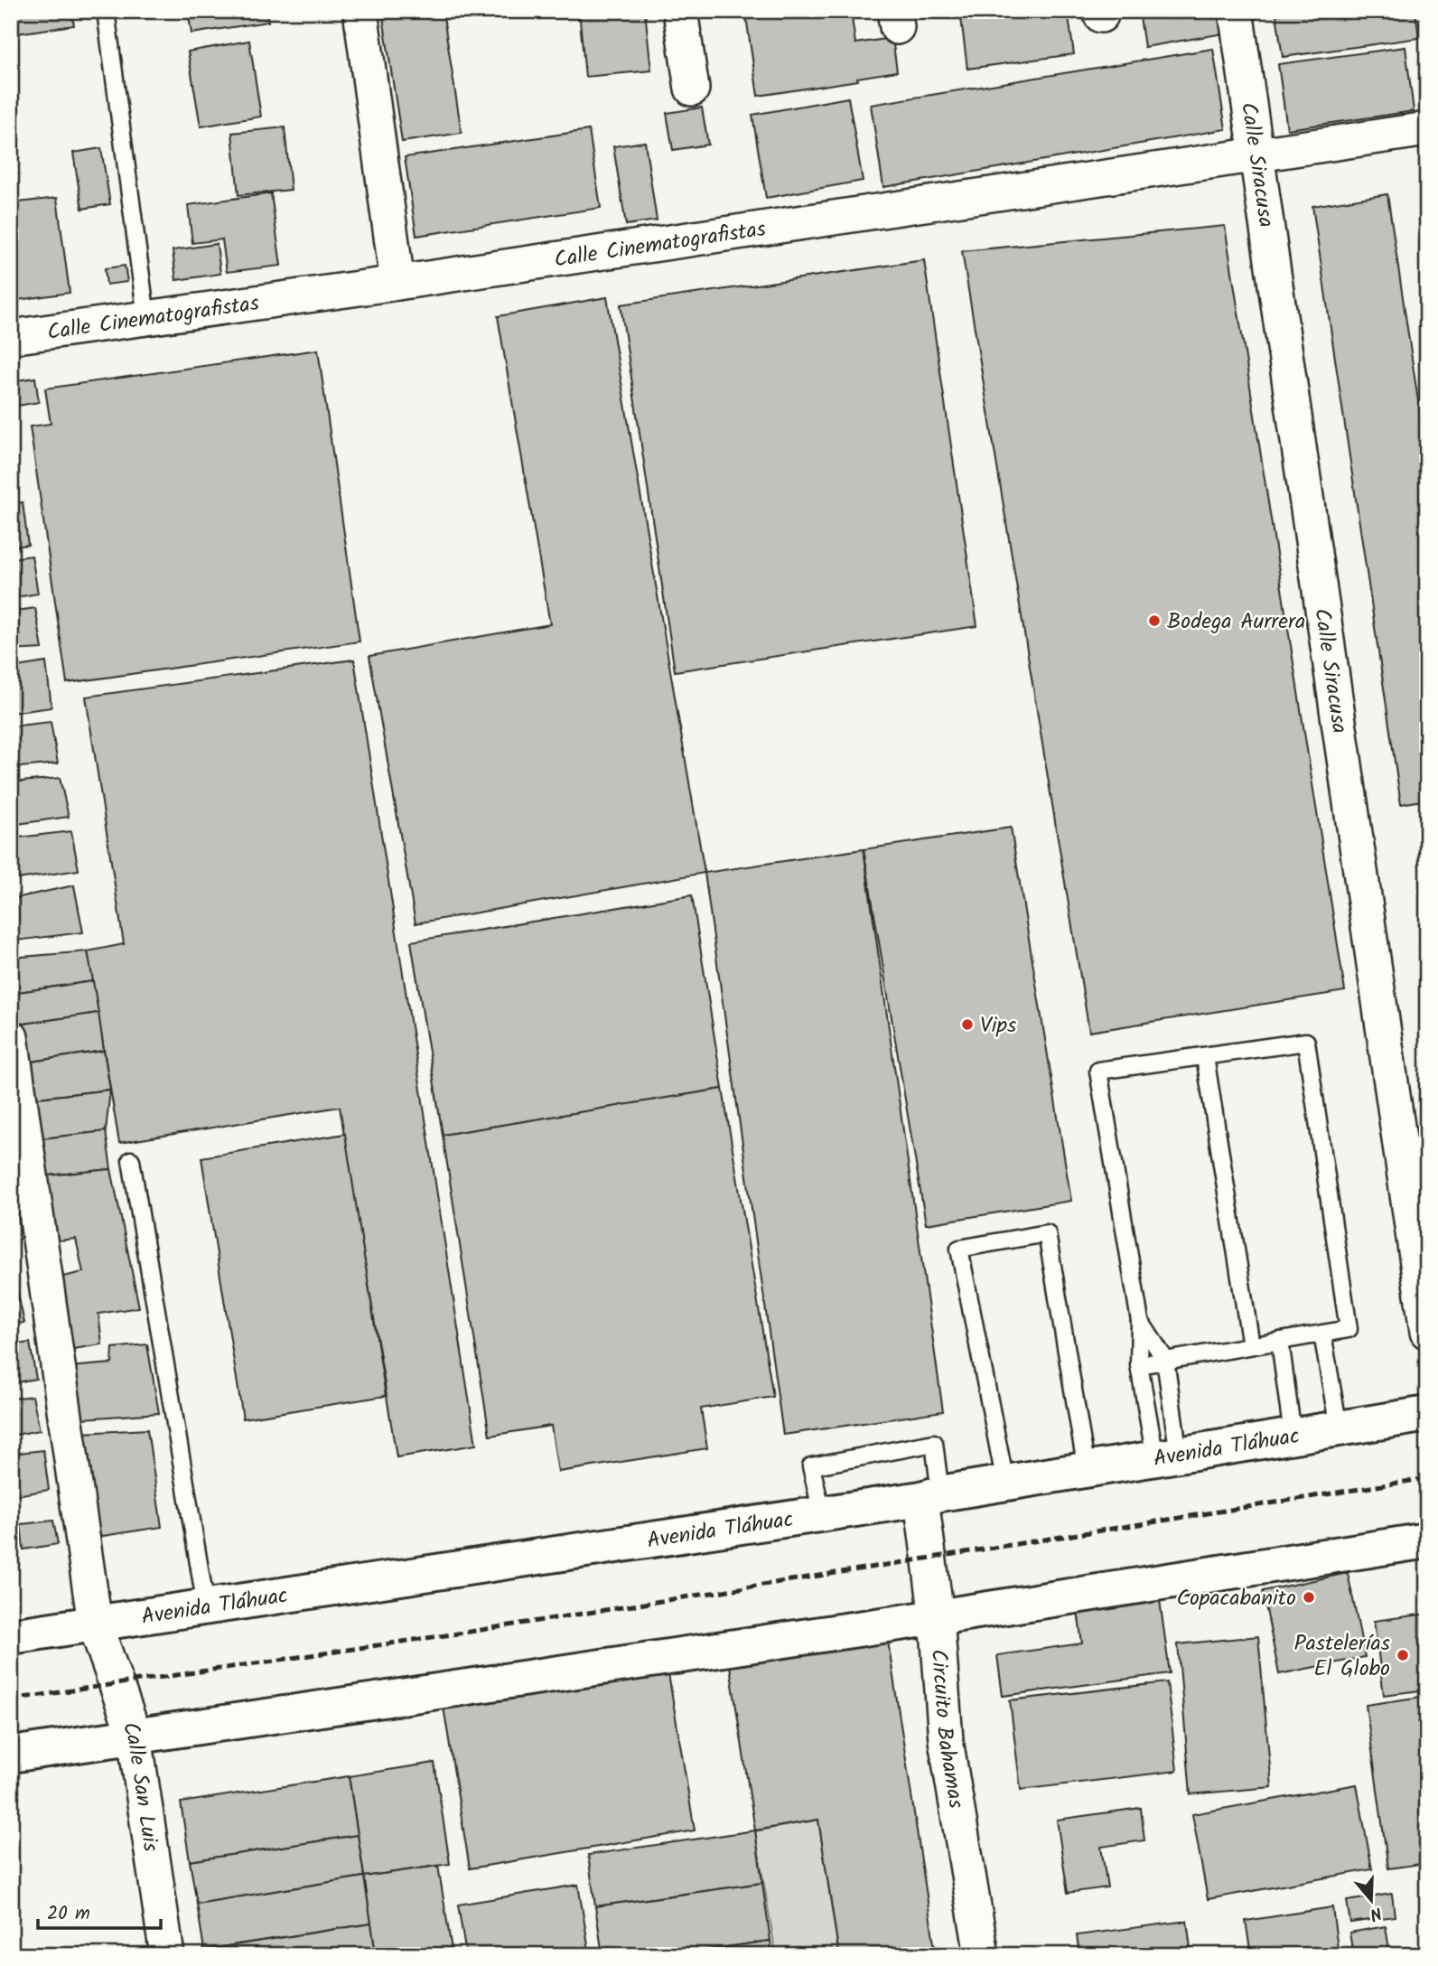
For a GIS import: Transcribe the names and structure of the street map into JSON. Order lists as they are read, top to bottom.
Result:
{
  "streets": {
    "main road": ["Avenida Tláhuac"],
    "street": [
      "Calle Siracusa",
      "Calle Cinematografistas",
      "Circuito Bahamas",
      "Calle San Luis"
    ]
  },
  "crossings": [
    ["Calle Siracusa", "Calle Cinematografistas"],
    ["Avenida Tláhuac", "Circuito Bahamas"],
    ["Avenida Tláhuac", "Calle San Luis"]
  ],
  "places": [
    "Bodega Aurrera",
    "Vips",
    "Copacabanito",
    "Pastelerías El Globo"
  ],
  "scale_bar": "20 m",
  "north": "bottom"
}
